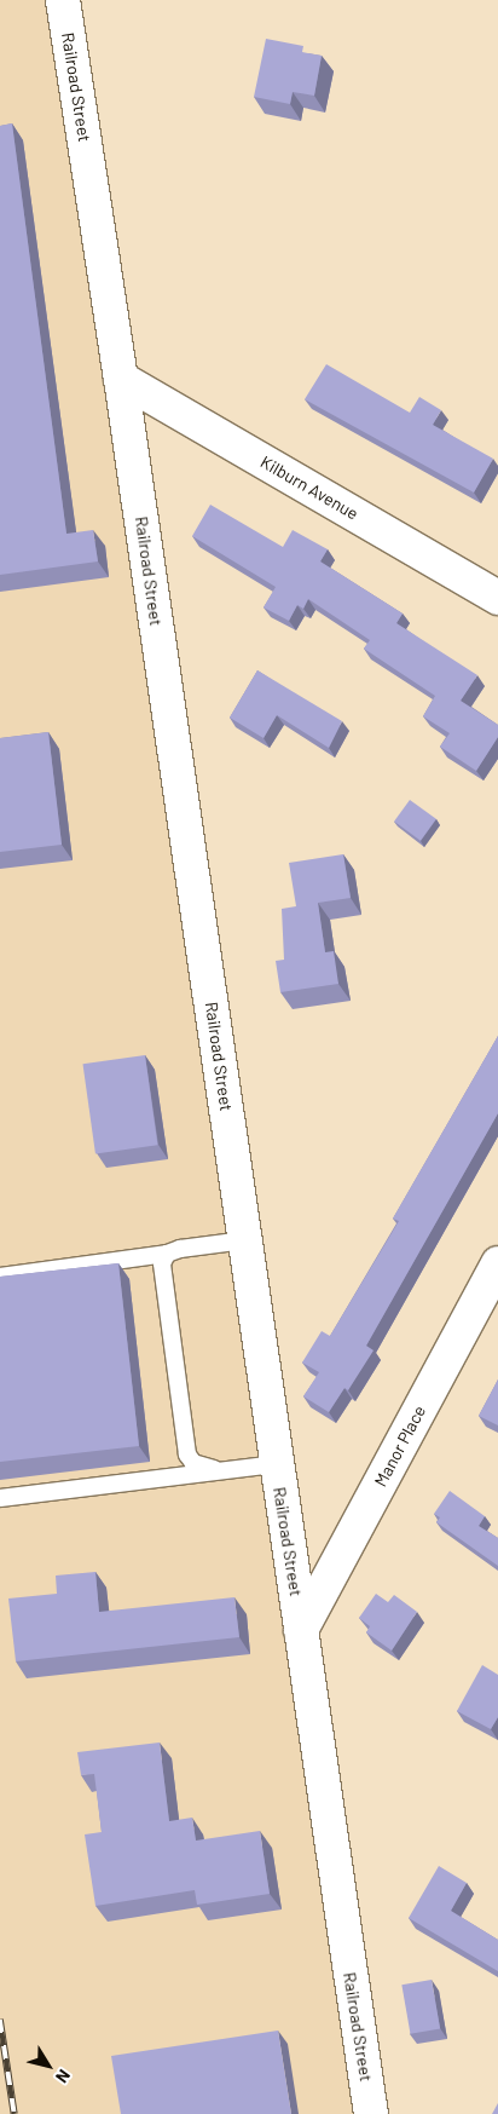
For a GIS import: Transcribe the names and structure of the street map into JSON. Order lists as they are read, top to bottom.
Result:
{
  "streets": {
    "street": ["Railroad Street", "Kilburn Avenue", "Manor Place"]
  },
  "crossings": [
    ["Railroad Street", "Kilburn Avenue"],
    ["Railroad Street", "Manor Place"]
  ],
  "north": "bottom right"
}
